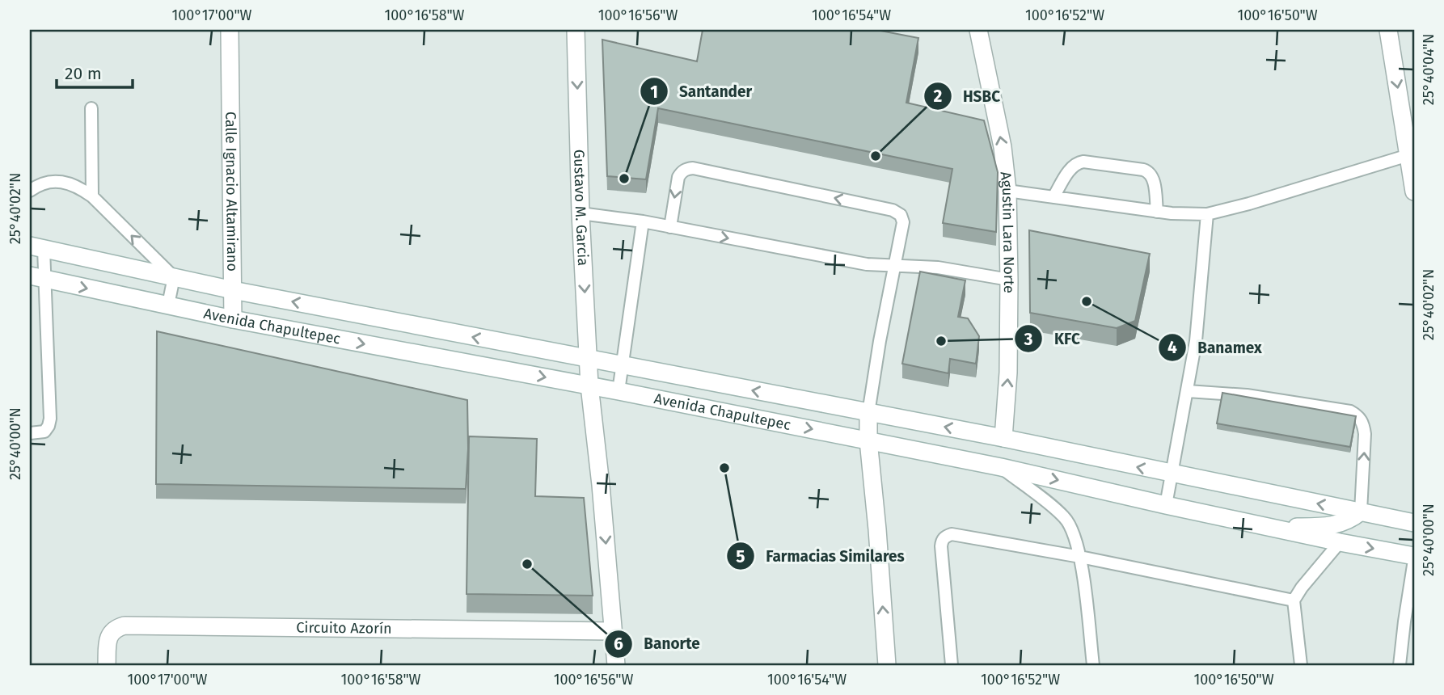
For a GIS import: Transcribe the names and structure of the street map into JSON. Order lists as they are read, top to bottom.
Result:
{
  "streets": {
    "main road": [
      "Calle Ignacio Altamirano",
      "Gustavo M. Garcia",
      "Agustin Lara Norte",
      "Avenida Chapultepec",
      "Circuito Azorín"
    ]
  },
  "crossings": [
    ["Calle Ignacio Altamirano", "Avenida Chapultepec"],
    ["Gustavo M. Garcia", "Avenida Chapultepec"],
    ["Gustavo M. Garcia", "Circuito Azorín"]
  ],
  "one_way": ["Gustavo M. Garcia", "Agustin Lara Norte"],
  "places": [
    "HSBC",
    "Santander",
    "Banamex",
    "KFC",
    "Farmacias Similares",
    "Banorte"
  ],
  "scale_bar": "20 m",
  "coordinates": [
    "100°17'00\"W",
    "100°16'58\"W",
    "100°16'56\"W",
    "100°16'54\"W",
    "100°16'52\"W",
    "100°16'50\"W",
    "25°40'04\"N",
    "25°40'02\"N",
    "25°40'00\"N"
  ]
}
